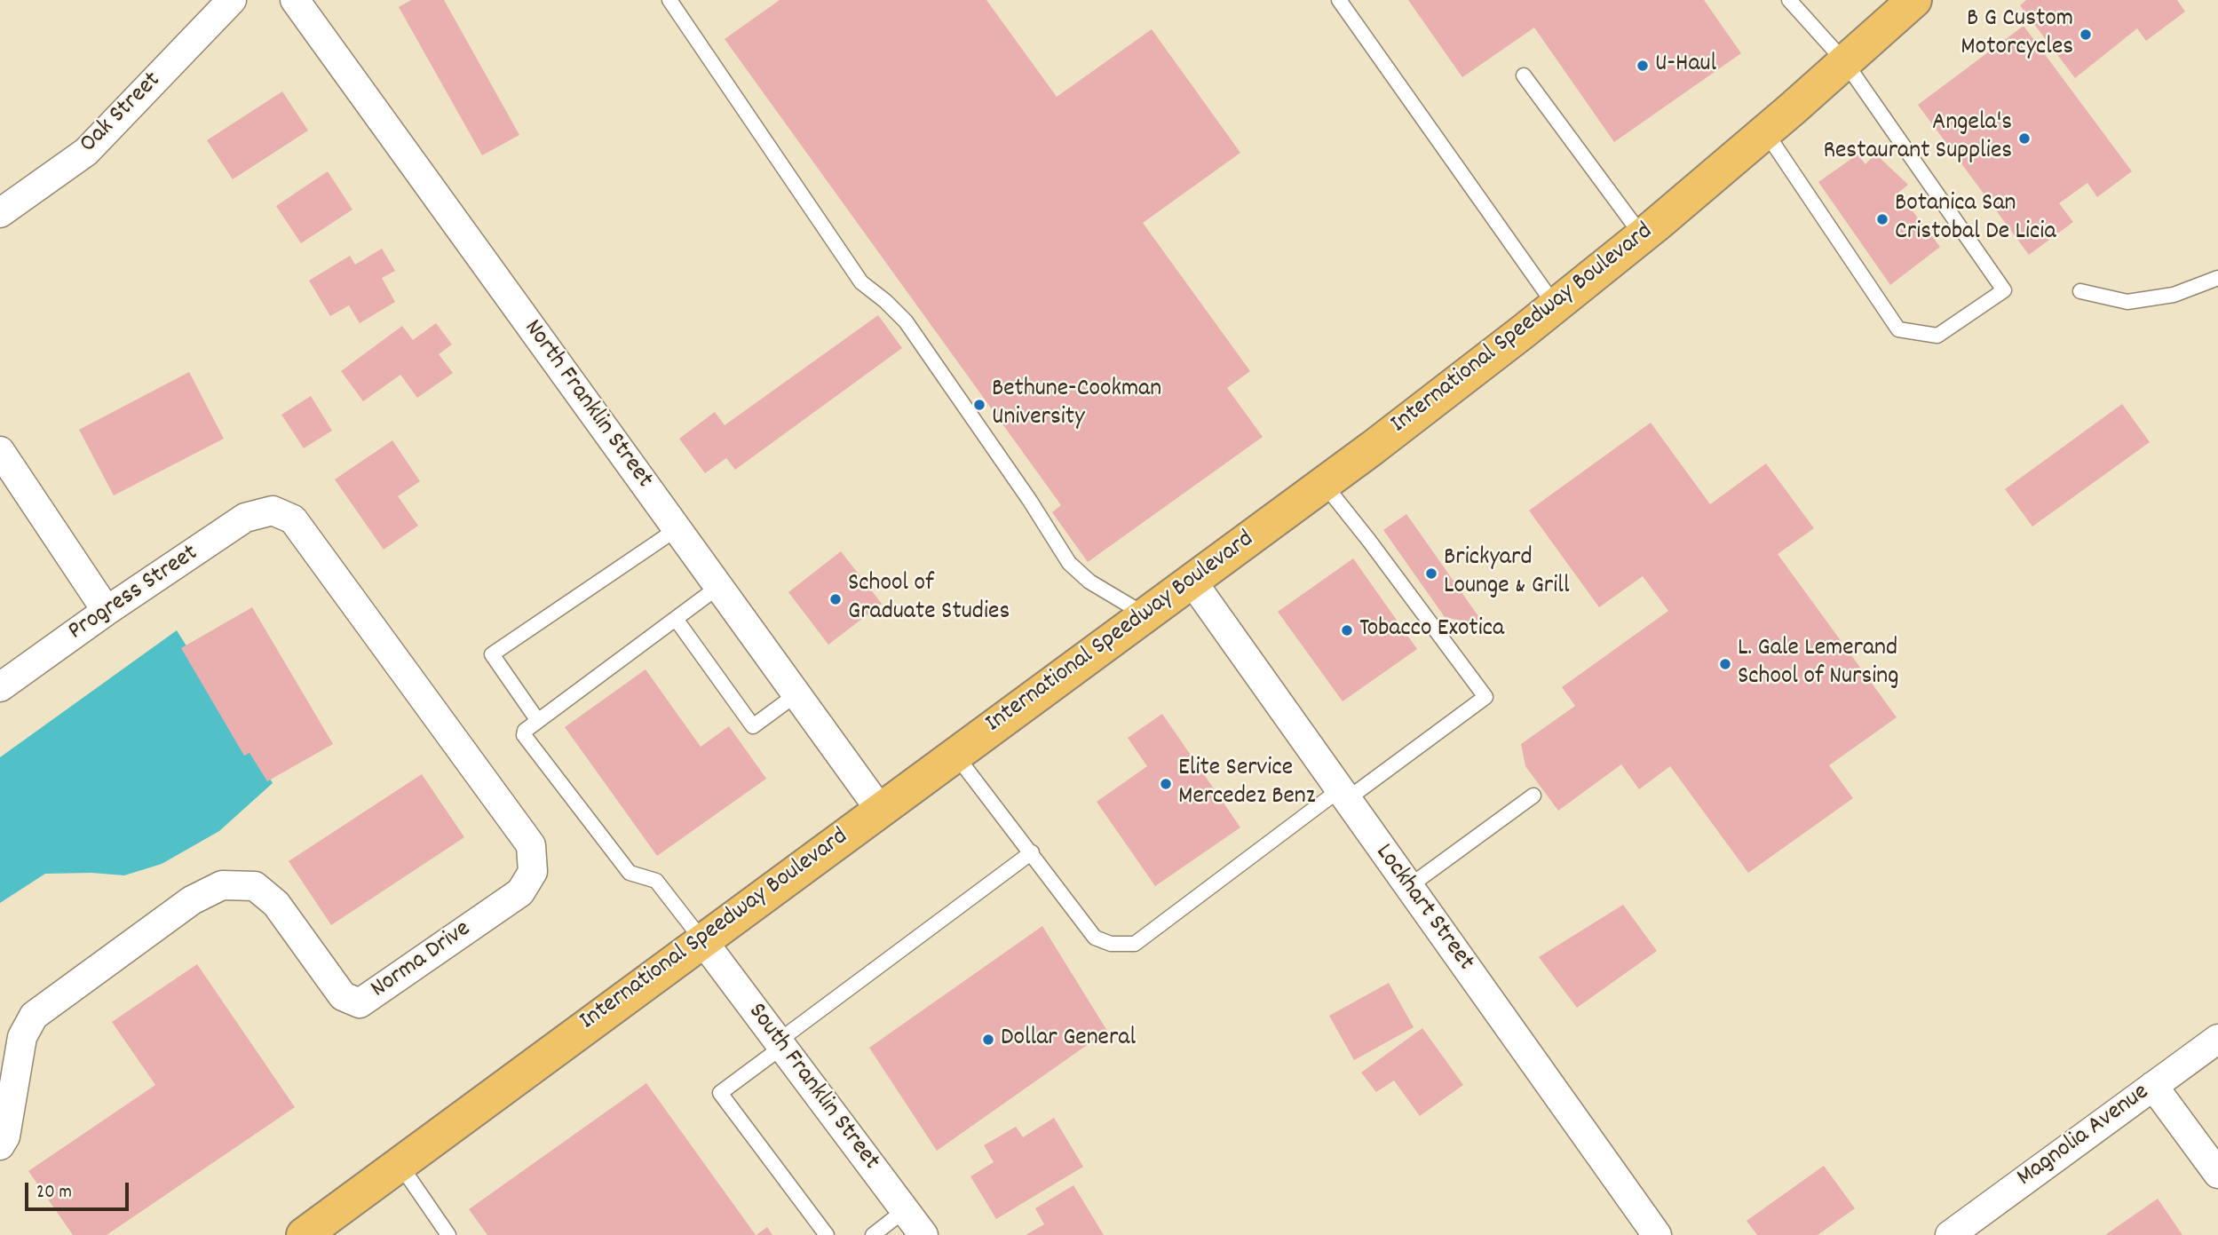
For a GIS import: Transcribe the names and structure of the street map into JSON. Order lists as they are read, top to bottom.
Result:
{
  "streets": {
    "main road": ["International Speedway Boulevard"],
    "street": [
      "Oak Street",
      "North Franklin Street",
      "Progress Street",
      "Lockhart Street",
      "Norma Drive",
      "South Franklin Street",
      "Magnolia Avenue"
    ]
  },
  "crossings": [
    ["International Speedway Boulevard", "North Franklin Street"],
    ["International Speedway Boulevard", "Lockhart Street"],
    ["International Speedway Boulevard", "South Franklin Street"],
    ["Progress Street", "Norma Drive"]
  ],
  "places": [
    "B G Custom Motorcycles",
    "U-Haul",
    "Angela's Restaurant Supplies",
    "Botanica San Cristobal De Licia",
    "Bethune-Cookman University",
    "Brickyard Lounge & Grill",
    "School of Graduate Studies",
    "Tobacco Exotica",
    "L. Gale Lemerand School of Nursing",
    "Elite Service Mercedez Benz",
    "Dollar General"
  ],
  "scale_bar": "20 m"
}
